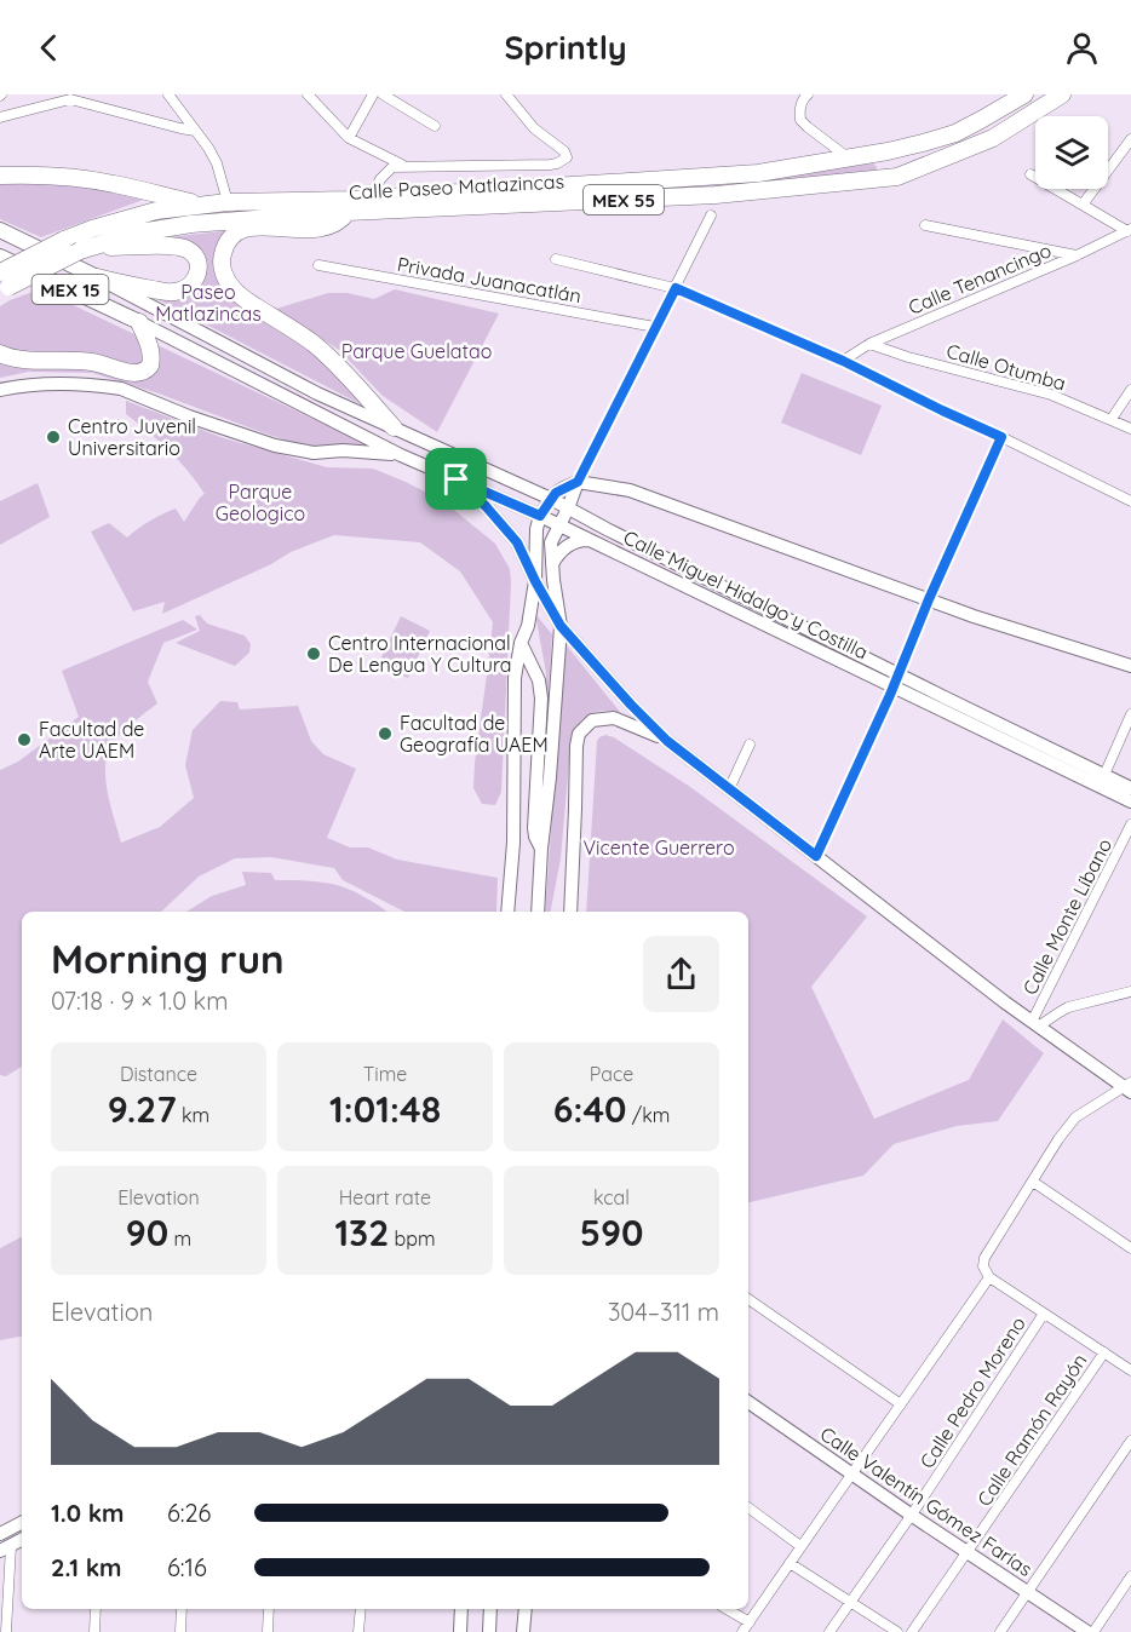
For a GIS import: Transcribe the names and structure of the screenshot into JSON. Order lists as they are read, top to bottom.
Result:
{
  "streets": {
    "highway": ["Calle Paseo Matlazincas", "MEX 55"],
    "main road": ["MEX 15", "Calle Miguel Hidalgo y Costilla", "Calle Valentín Gómez Farías"],
    "street": [
      "Calle Tenancingo",
      "Privada Juanacatlán",
      "Calle Otumba",
      "Calle Monte Líbano",
      "Calle Pedro Moreno",
      "Calle Ramón Rayón"
    ]
  },
  "crossings": [
    ["Calle Paseo Matlazincas", "MEX 55"],
    ["Calle Tenancingo", "Calle Otumba"],
    ["MEX 15", "Calle Miguel Hidalgo y Costilla"],
    ["MEX 15", "Calle Monte Líbano"],
    ["Calle Pedro Moreno", "Calle Valentín Gómez Farías"],
    ["Calle Ramón Rayón", "Calle Valentín Gómez Farías"]
  ],
  "parks": [
    "Paseo Matlazincas",
    "Parque Guelatao",
    "Parque Geologico",
    "Vicente Guerrero"
  ],
  "places": [
    "Centro Juvenil Universitario",
    "Centro Internacional De Lengua Y Cultura",
    "Facultad de Geografía UAEM",
    "Facultad de Arte UAEM"
  ],
  "page": {
    "header": "Sprintly",
    "heading": ["Morning run", "07:18 · 9 × 1.0 km"],
    "stats": [
      ["Distance", "9.27 km"],
      ["Time", "1:01:48"],
      ["Pace", "6:40 /km"],
      ["Elevation", "90 m"],
      ["Heart rate", "132 bpm"],
      ["kcal", "590"]
    ],
    "chart": ["Elevation", "304–311 m"],
    "list": [
      {
        "name": "1.0 km",
        "note": "6:26"
      },
      {
        "name": "2.1 km",
        "note": "6:16"
      }
    ]
  }
}
